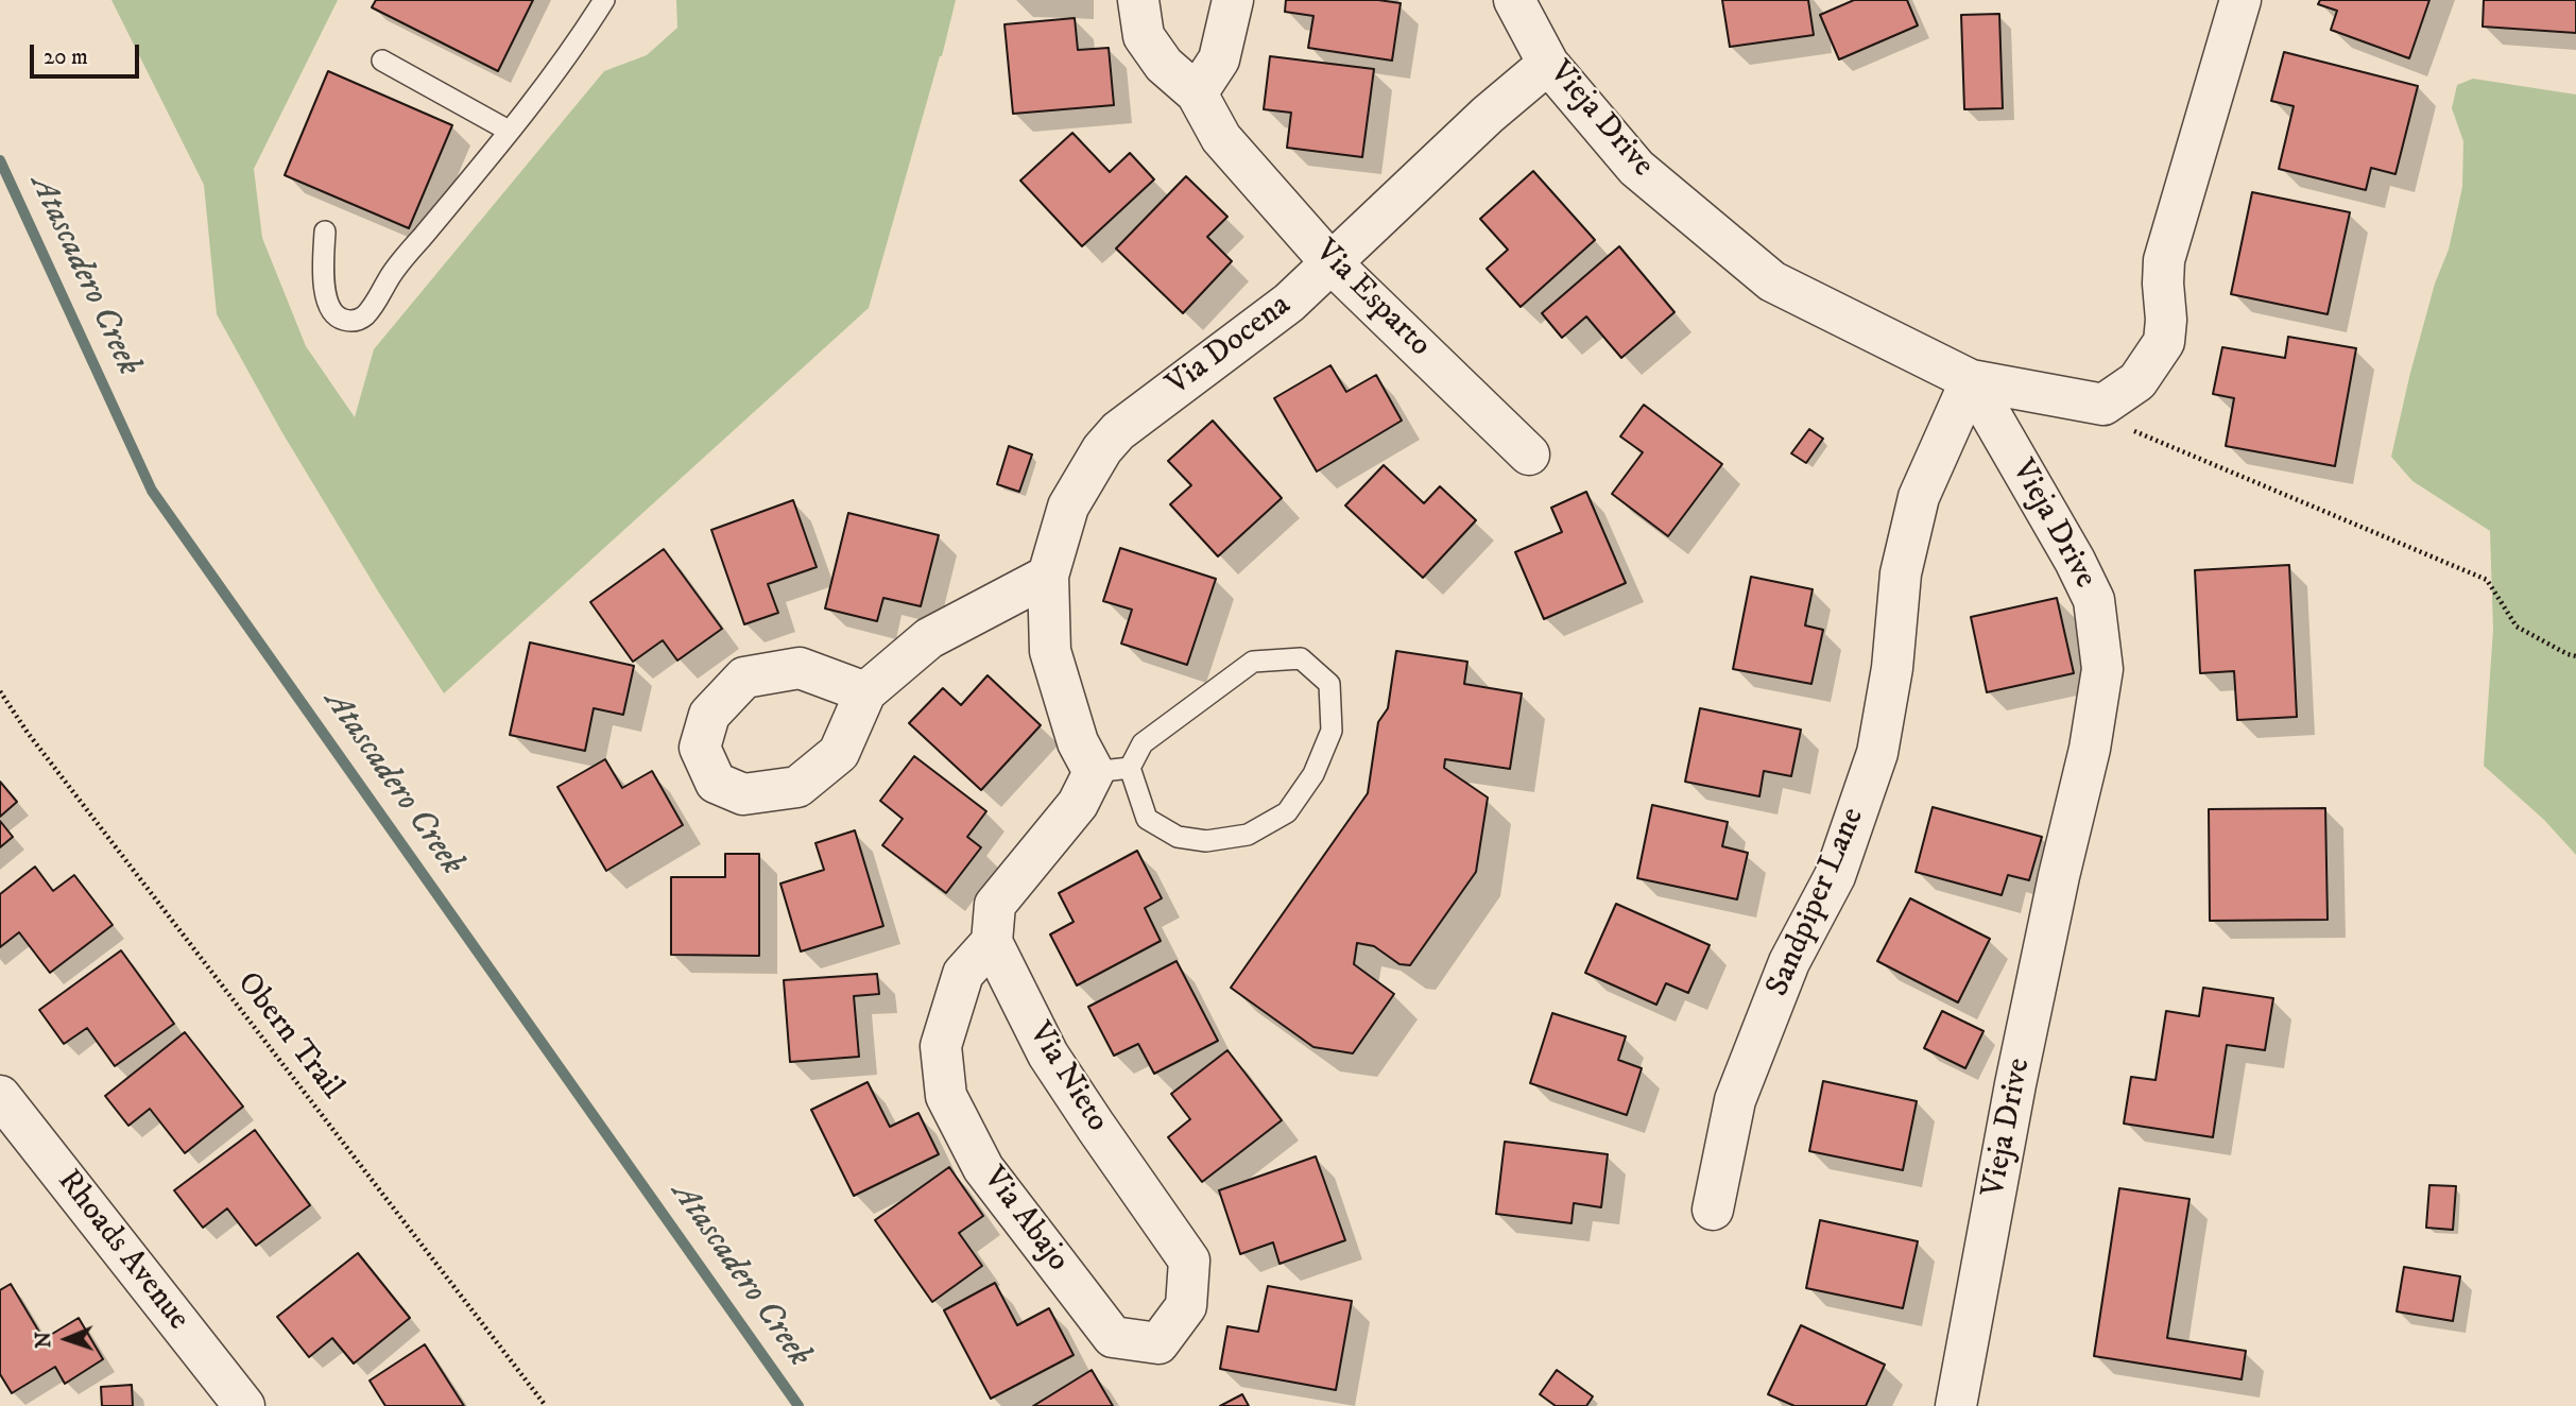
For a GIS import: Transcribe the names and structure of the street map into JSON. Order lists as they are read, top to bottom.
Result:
{
  "streets": {
    "street": [
      "Vieja Drive",
      "Via Esparto",
      "Via Docena",
      "Sandpiper Lane",
      "Via Nieto",
      "Via Abajo",
      "Rhoads Avenue"
    ],
    "path": ["Obern Trail"]
  },
  "crossings": [
    ["Vieja Drive", "Via Docena"],
    ["Vieja Drive", "Sandpiper Lane"],
    ["Via Esparto", "Via Docena"],
    ["Via Nieto", "Via Abajo"]
  ],
  "water": ["Atascadero Creek"],
  "scale_bar": "20 m",
  "north": "left"
}
